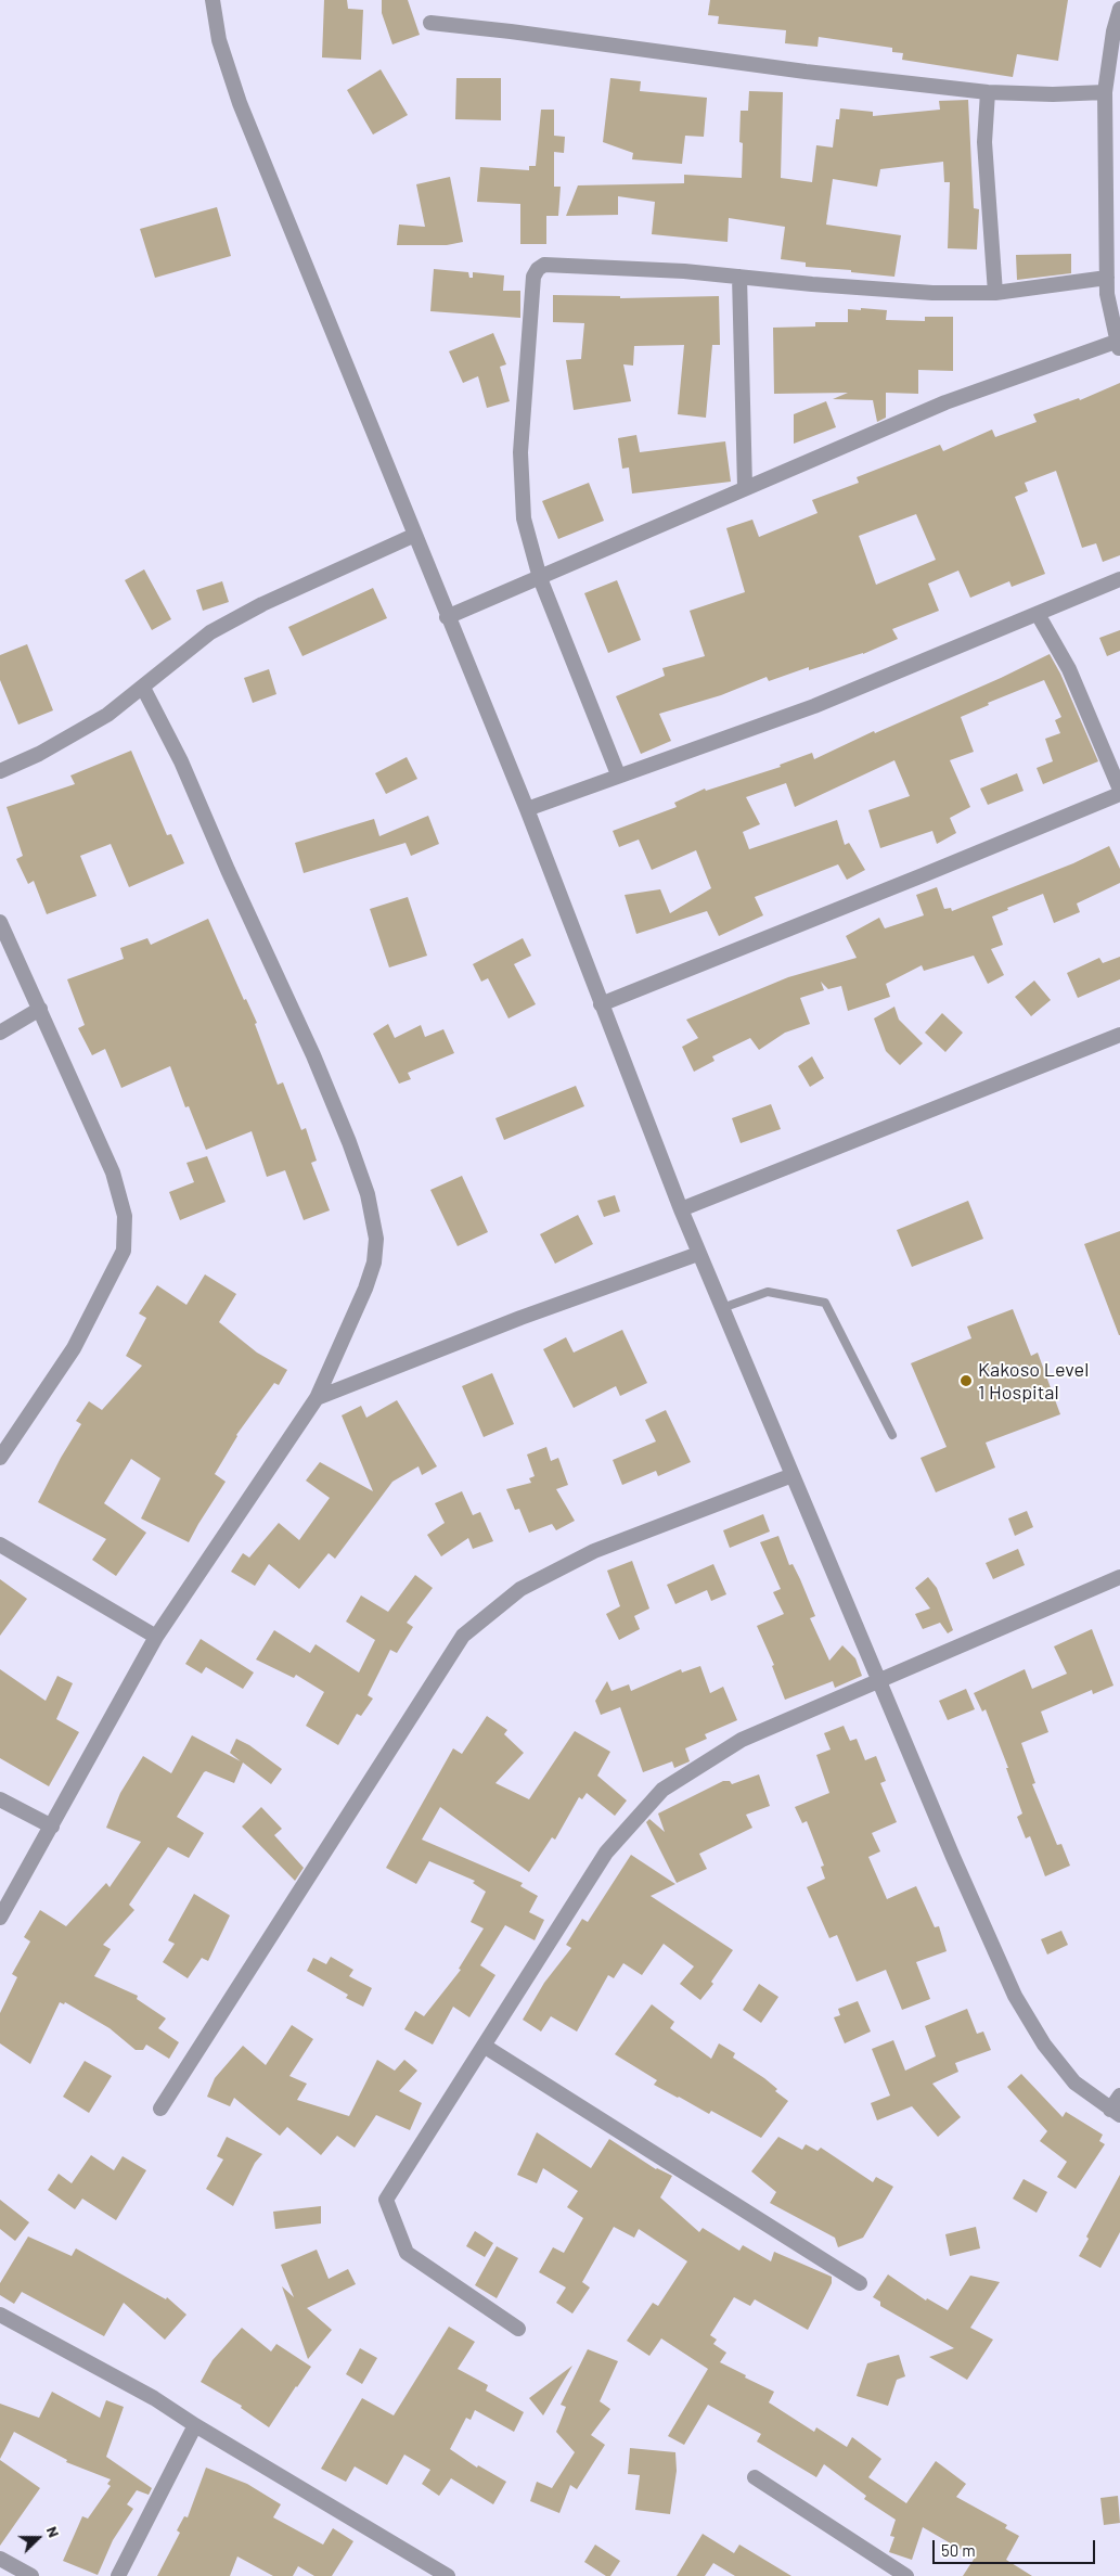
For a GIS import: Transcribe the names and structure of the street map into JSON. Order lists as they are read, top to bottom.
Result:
{
  "places": ["Kakoso Level 1 Hospital"],
  "scale_bar": "50 m",
  "north": "right"
}
